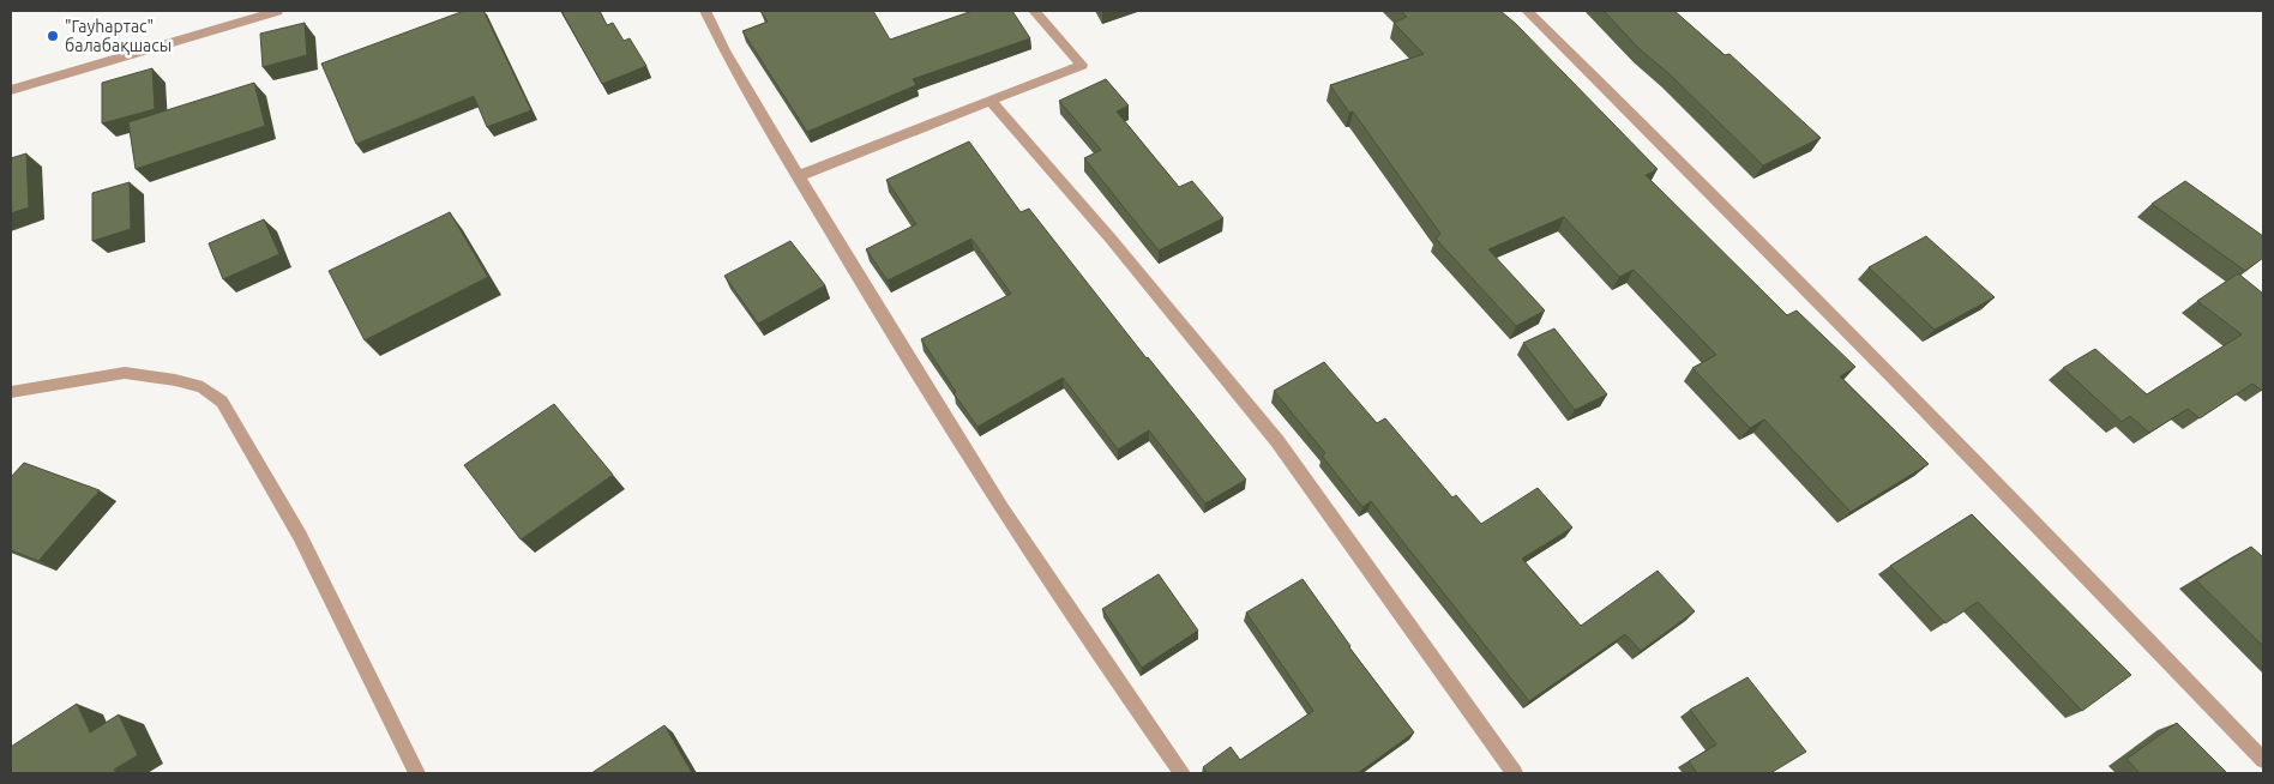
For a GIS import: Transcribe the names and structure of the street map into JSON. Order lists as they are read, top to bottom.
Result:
{
  "places": ["\"Гауһартас\" балабақшасы"]
}
